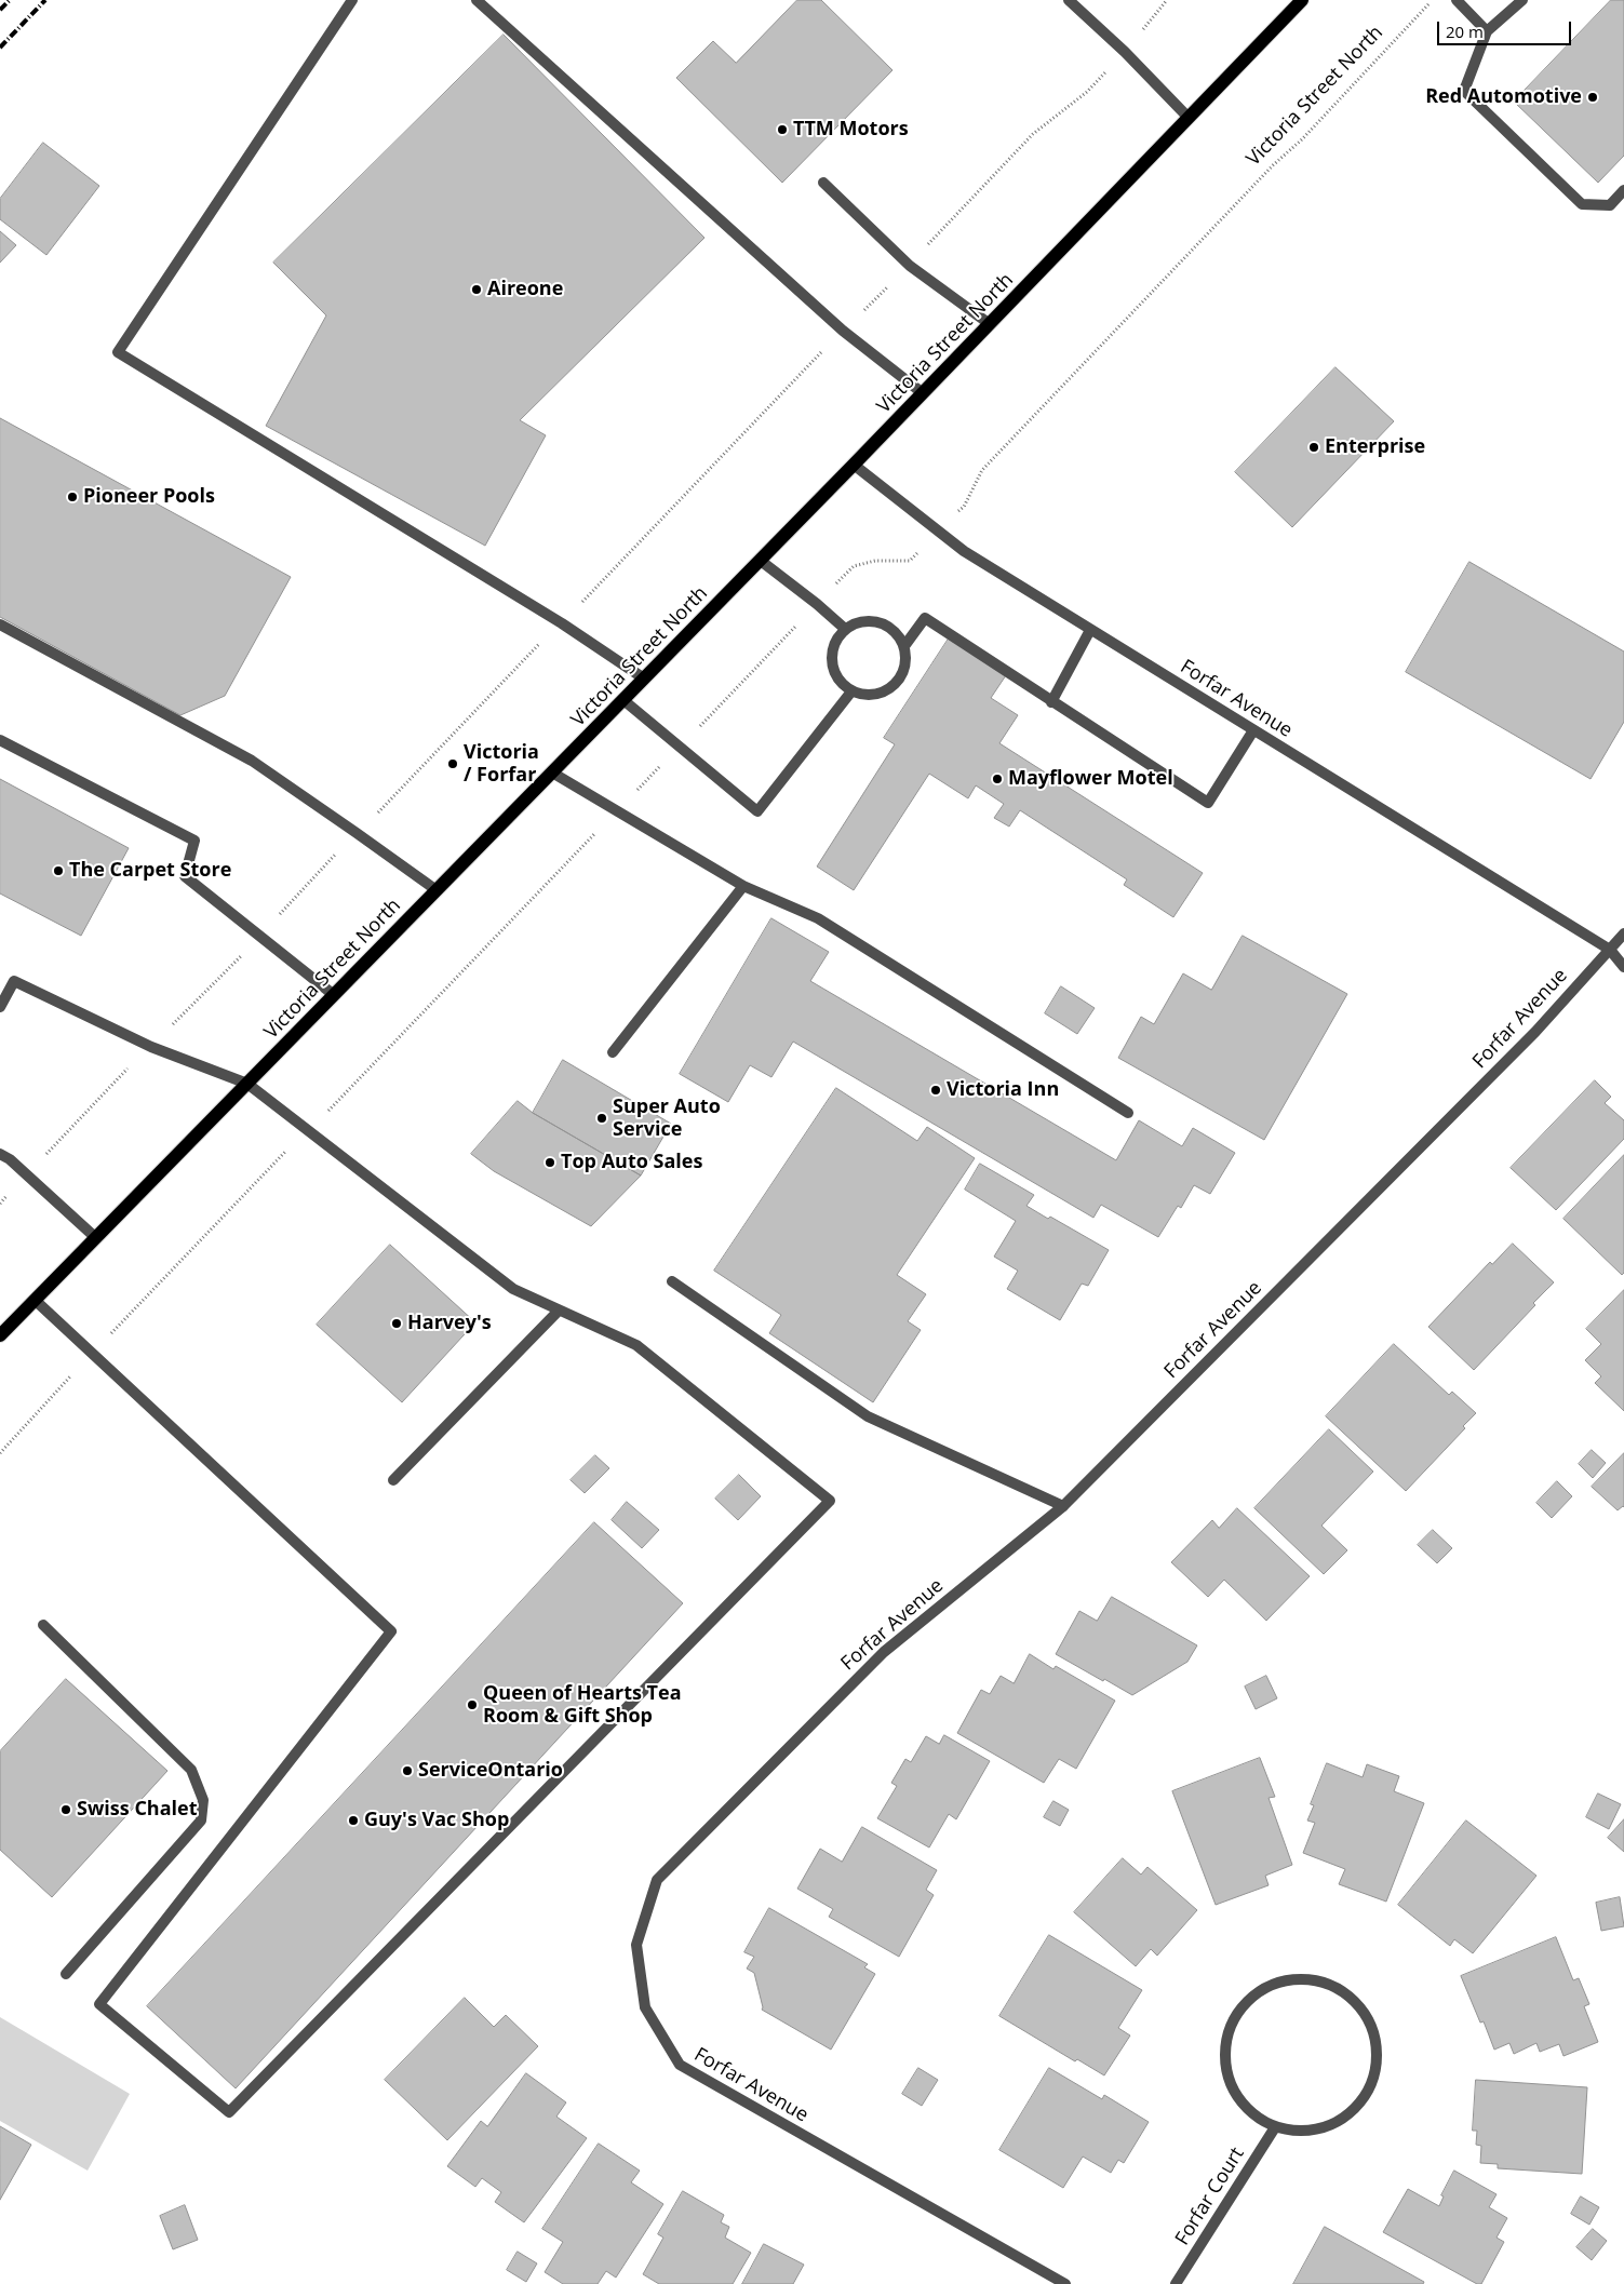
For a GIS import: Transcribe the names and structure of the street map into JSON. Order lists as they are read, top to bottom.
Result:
{
  "streets": {
    "main road": ["Victoria Street North"],
    "street": ["Forfar Avenue", "Forfar Court"]
  },
  "crossings": [
    ["Victoria Street North", "Forfar Avenue"]
  ],
  "places": [
    "Red Automotive",
    "TTM Motors",
    "Aireone",
    "Enterprise",
    "Pioneer Pools",
    "Victoria / Forfar",
    "Mayflower Motel",
    "The Carpet Store",
    "Victoria Inn",
    "Super Auto Service",
    "Top Auto Sales",
    "Harvey's",
    "Queen of Hearts Tea Room & Gift Shop",
    "ServiceOntario",
    "Swiss Chalet",
    "Guy's Vac Shop"
  ],
  "scale_bar": "20 m"
}
